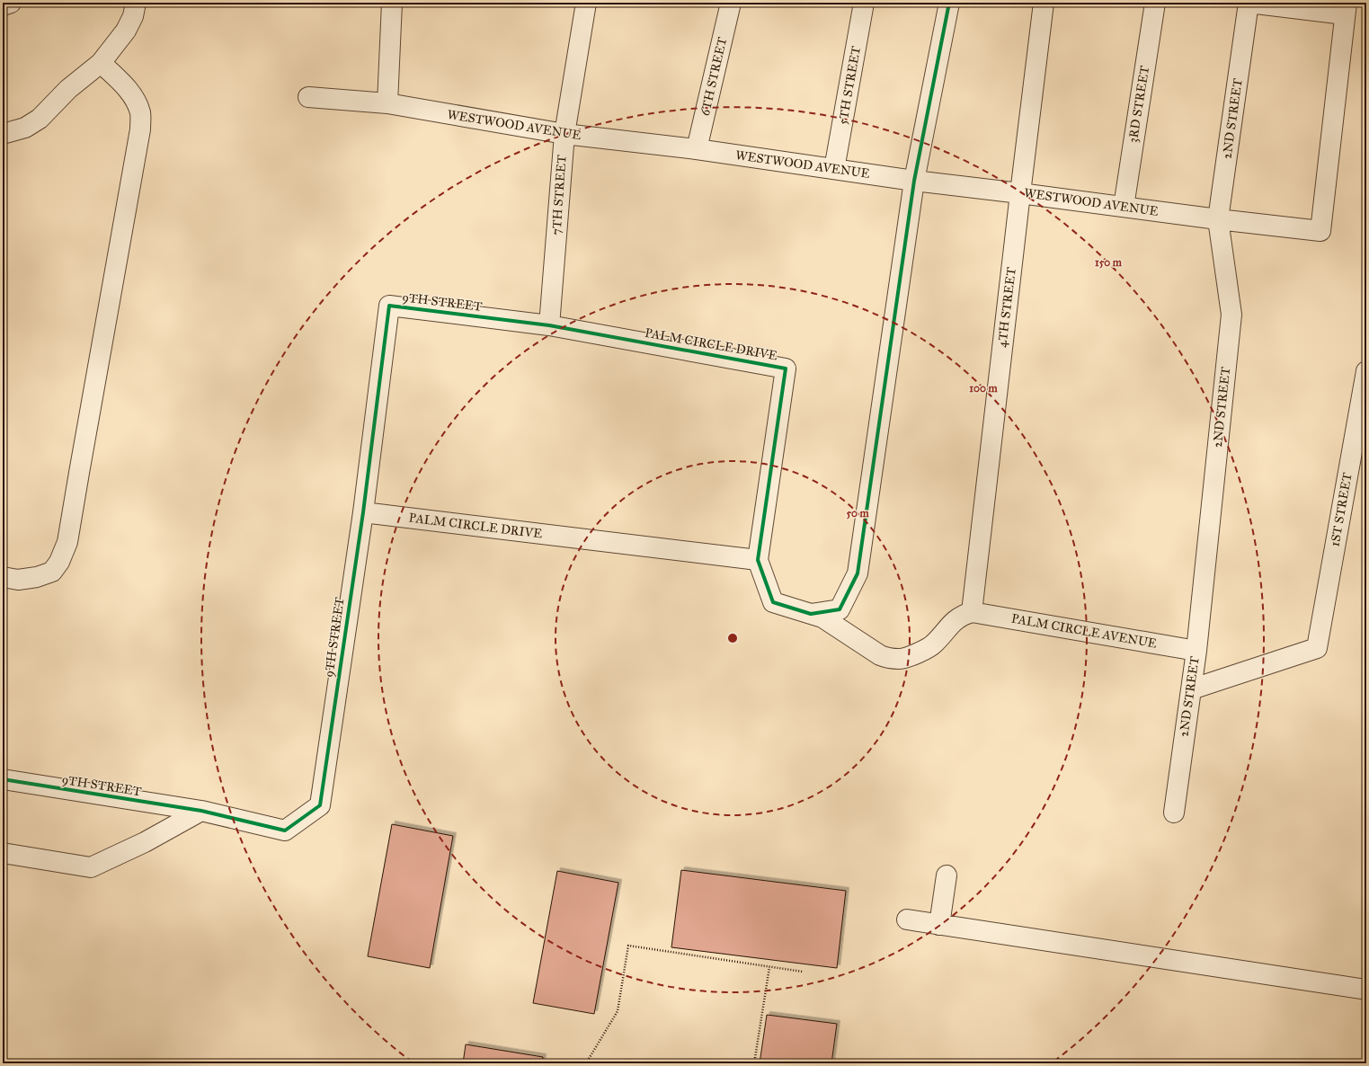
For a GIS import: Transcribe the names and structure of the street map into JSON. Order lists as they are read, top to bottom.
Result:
{
  "streets": {
    "street": [
      "6TH STREET",
      "5TH STREET",
      "3RD STREET",
      "2ND STREET",
      "WESTWOOD AVENUE",
      "7TH STREET",
      "9TH STREET",
      "4TH STREET",
      "PALM CIRCLE DRIVE",
      "1ST STREET",
      "PALM CIRCLE AVENUE"
    ]
  },
  "crossings": [
    ["6TH STREET", "WESTWOOD AVENUE"],
    ["5TH STREET", "WESTWOOD AVENUE"],
    ["3RD STREET", "WESTWOOD AVENUE"],
    ["2ND STREET", "WESTWOOD AVENUE"],
    ["2ND STREET", "1ST STREET"],
    ["2ND STREET", "PALM CIRCLE AVENUE"],
    ["WESTWOOD AVENUE", "7TH STREET"],
    ["WESTWOOD AVENUE", "4TH STREET"],
    ["7TH STREET", "9TH STREET"],
    ["7TH STREET", "PALM CIRCLE DRIVE"],
    ["9TH STREET", "PALM CIRCLE DRIVE"],
    ["4TH STREET", "PALM CIRCLE AVENUE"]
  ],
  "rings": ["150 m", "100 m", "50 m"]
}
